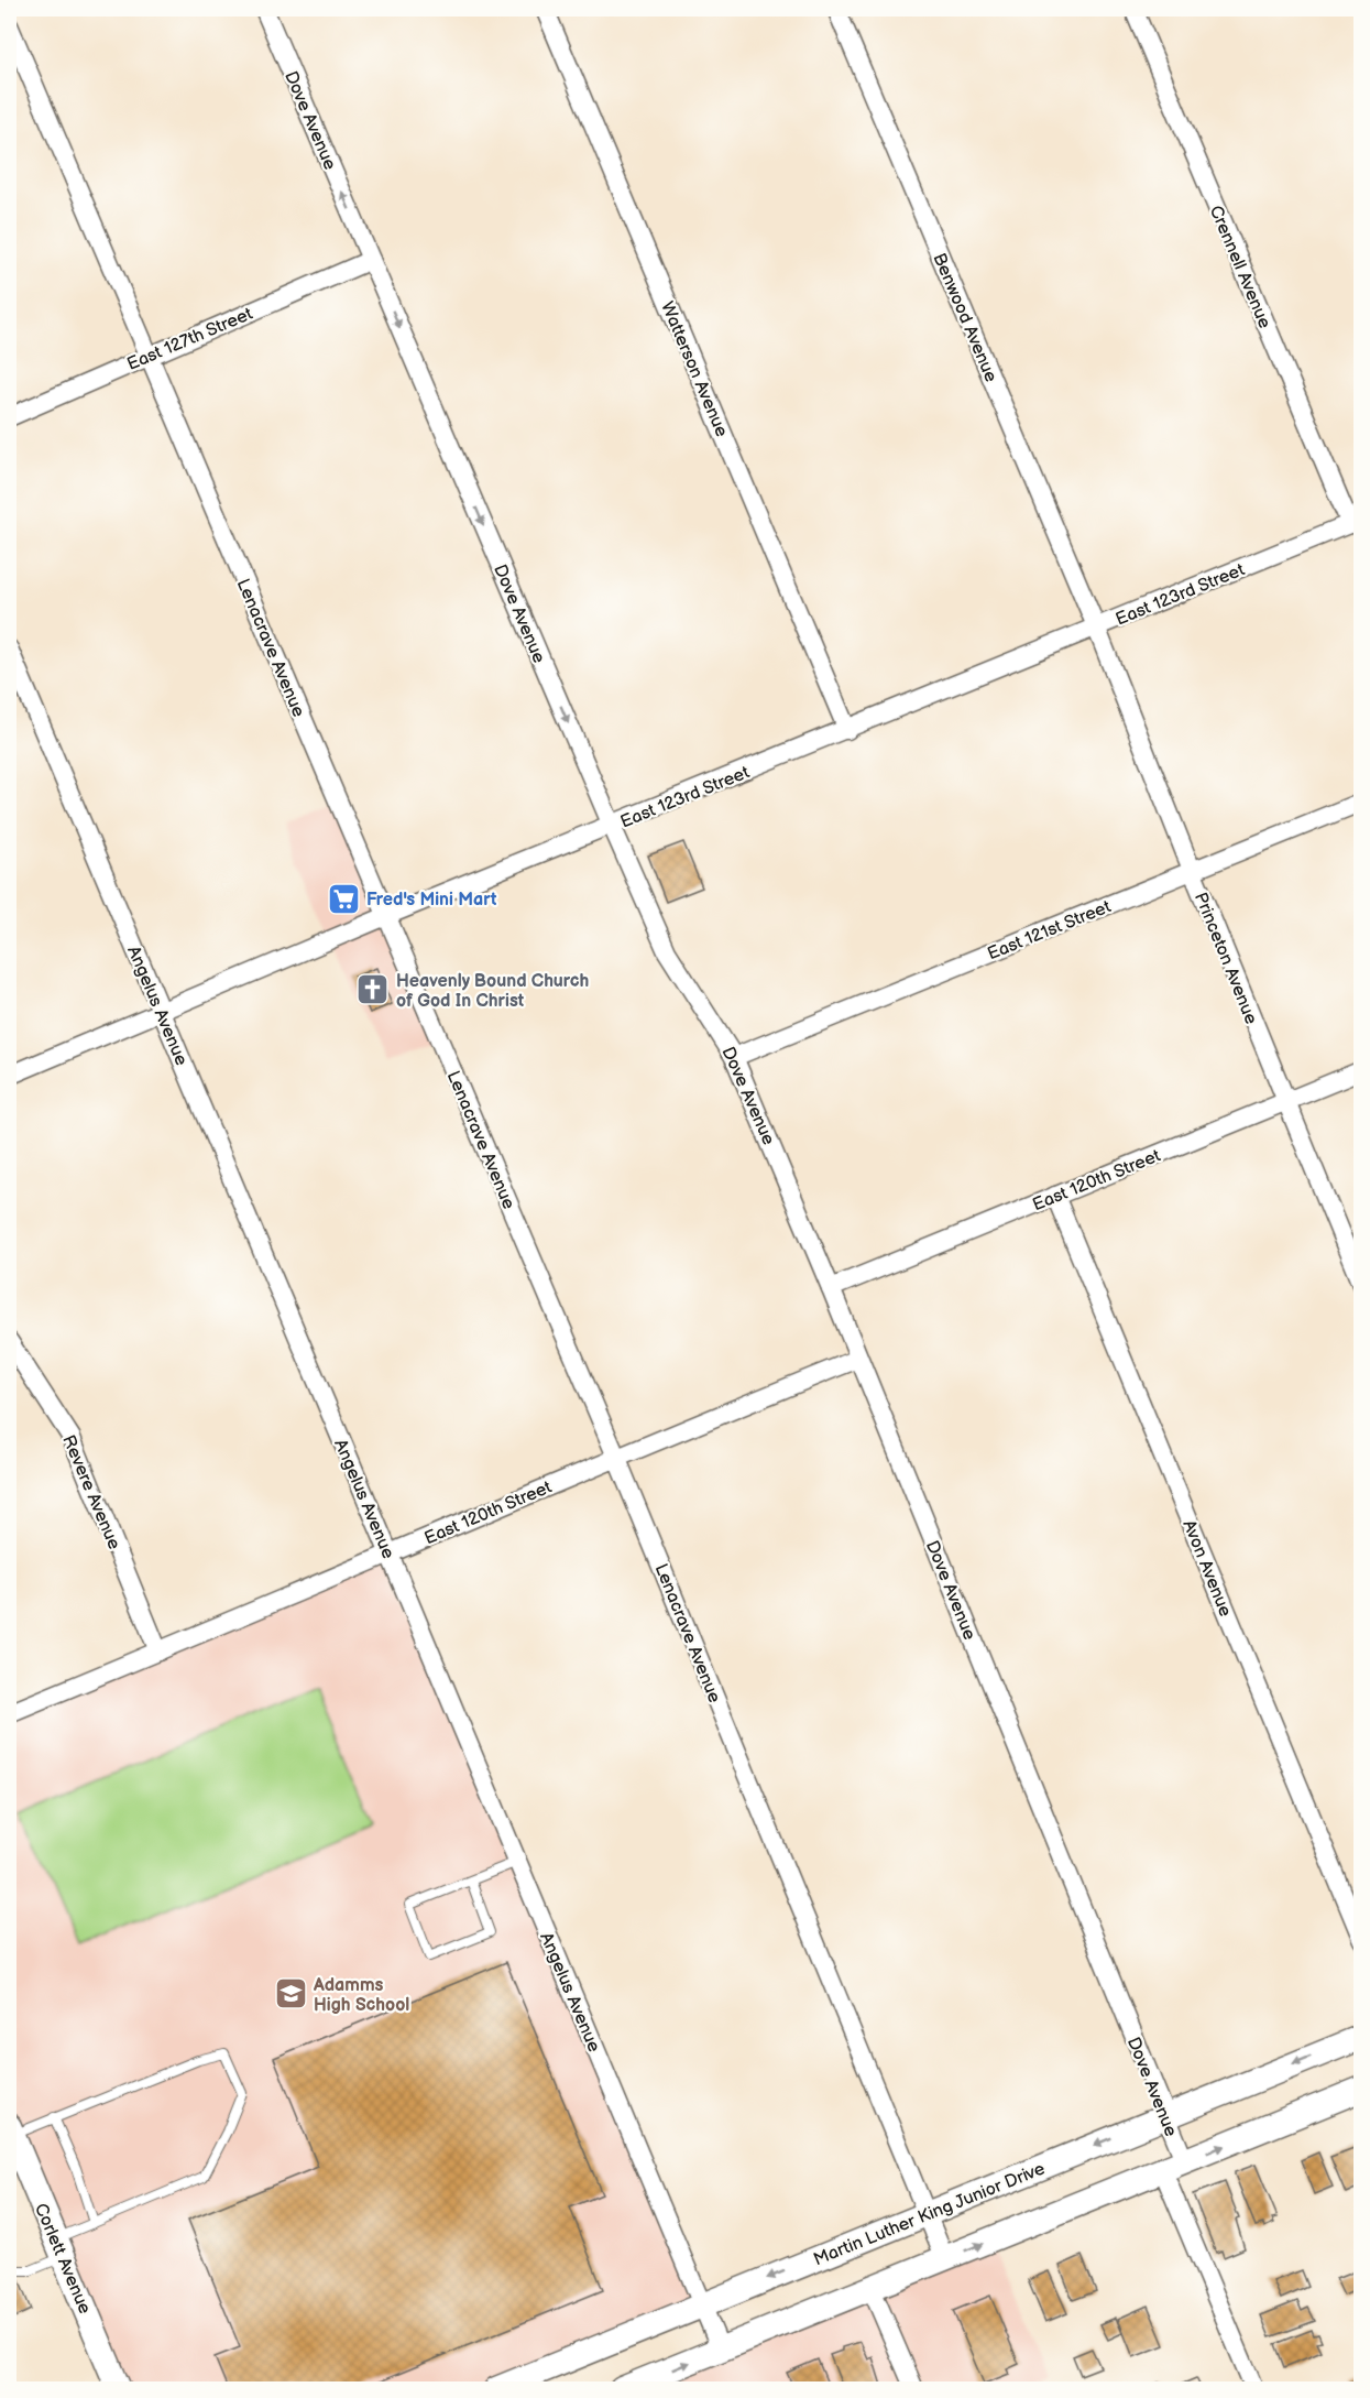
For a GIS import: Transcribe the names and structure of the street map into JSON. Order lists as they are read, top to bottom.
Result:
{
  "streets": {
    "main road": ["Martin Luther King Junior Drive", "Corlett Avenue"],
    "street": [
      "Dove Avenue",
      "Crennell Avenue",
      "Benwood Avenue",
      "East 127th Street",
      "Watterson Avenue",
      "East 123rd Street",
      "Lenacrave Avenue",
      "East 121st Street",
      "Princeton Avenue",
      "Angelus Avenue",
      "East 120th Street",
      "Revere Avenue",
      "Avon Avenue"
    ]
  },
  "crossings": [
    ["Dove Avenue", "East 127th Street"],
    ["Dove Avenue", "East 123rd Street"],
    ["Dove Avenue", "East 121st Street"],
    ["Dove Avenue", "East 120th Street"],
    ["Dove Avenue", "Martin Luther King Junior Drive"],
    ["Crennell Avenue", "East 123rd Street"],
    ["Benwood Avenue", "East 123rd Street"],
    ["Benwood Avenue", "Princeton Avenue"],
    ["East 127th Street", "Lenacrave Avenue"],
    ["Watterson Avenue", "East 123rd Street"],
    ["East 123rd Street", "Lenacrave Avenue"],
    ["East 123rd Street", "Princeton Avenue"],
    ["East 123rd Street", "Angelus Avenue"],
    ["Lenacrave Avenue", "East 120th Street"],
    ["Lenacrave Avenue", "Martin Luther King Junior Drive"],
    ["East 121st Street", "Princeton Avenue"],
    ["Princeton Avenue", "East 120th Street"],
    ["Angelus Avenue", "East 120th Street"],
    ["Angelus Avenue", "Martin Luther King Junior Drive"],
    ["East 120th Street", "Revere Avenue"],
    ["East 120th Street", "Avon Avenue"]
  ],
  "places": {
    "supermarket": ["Fred's Mini Mart"],
    "church": ["Heavenly Bound Church of God In Christ"],
    "school or university": ["Adamms High School"]
  }
}
